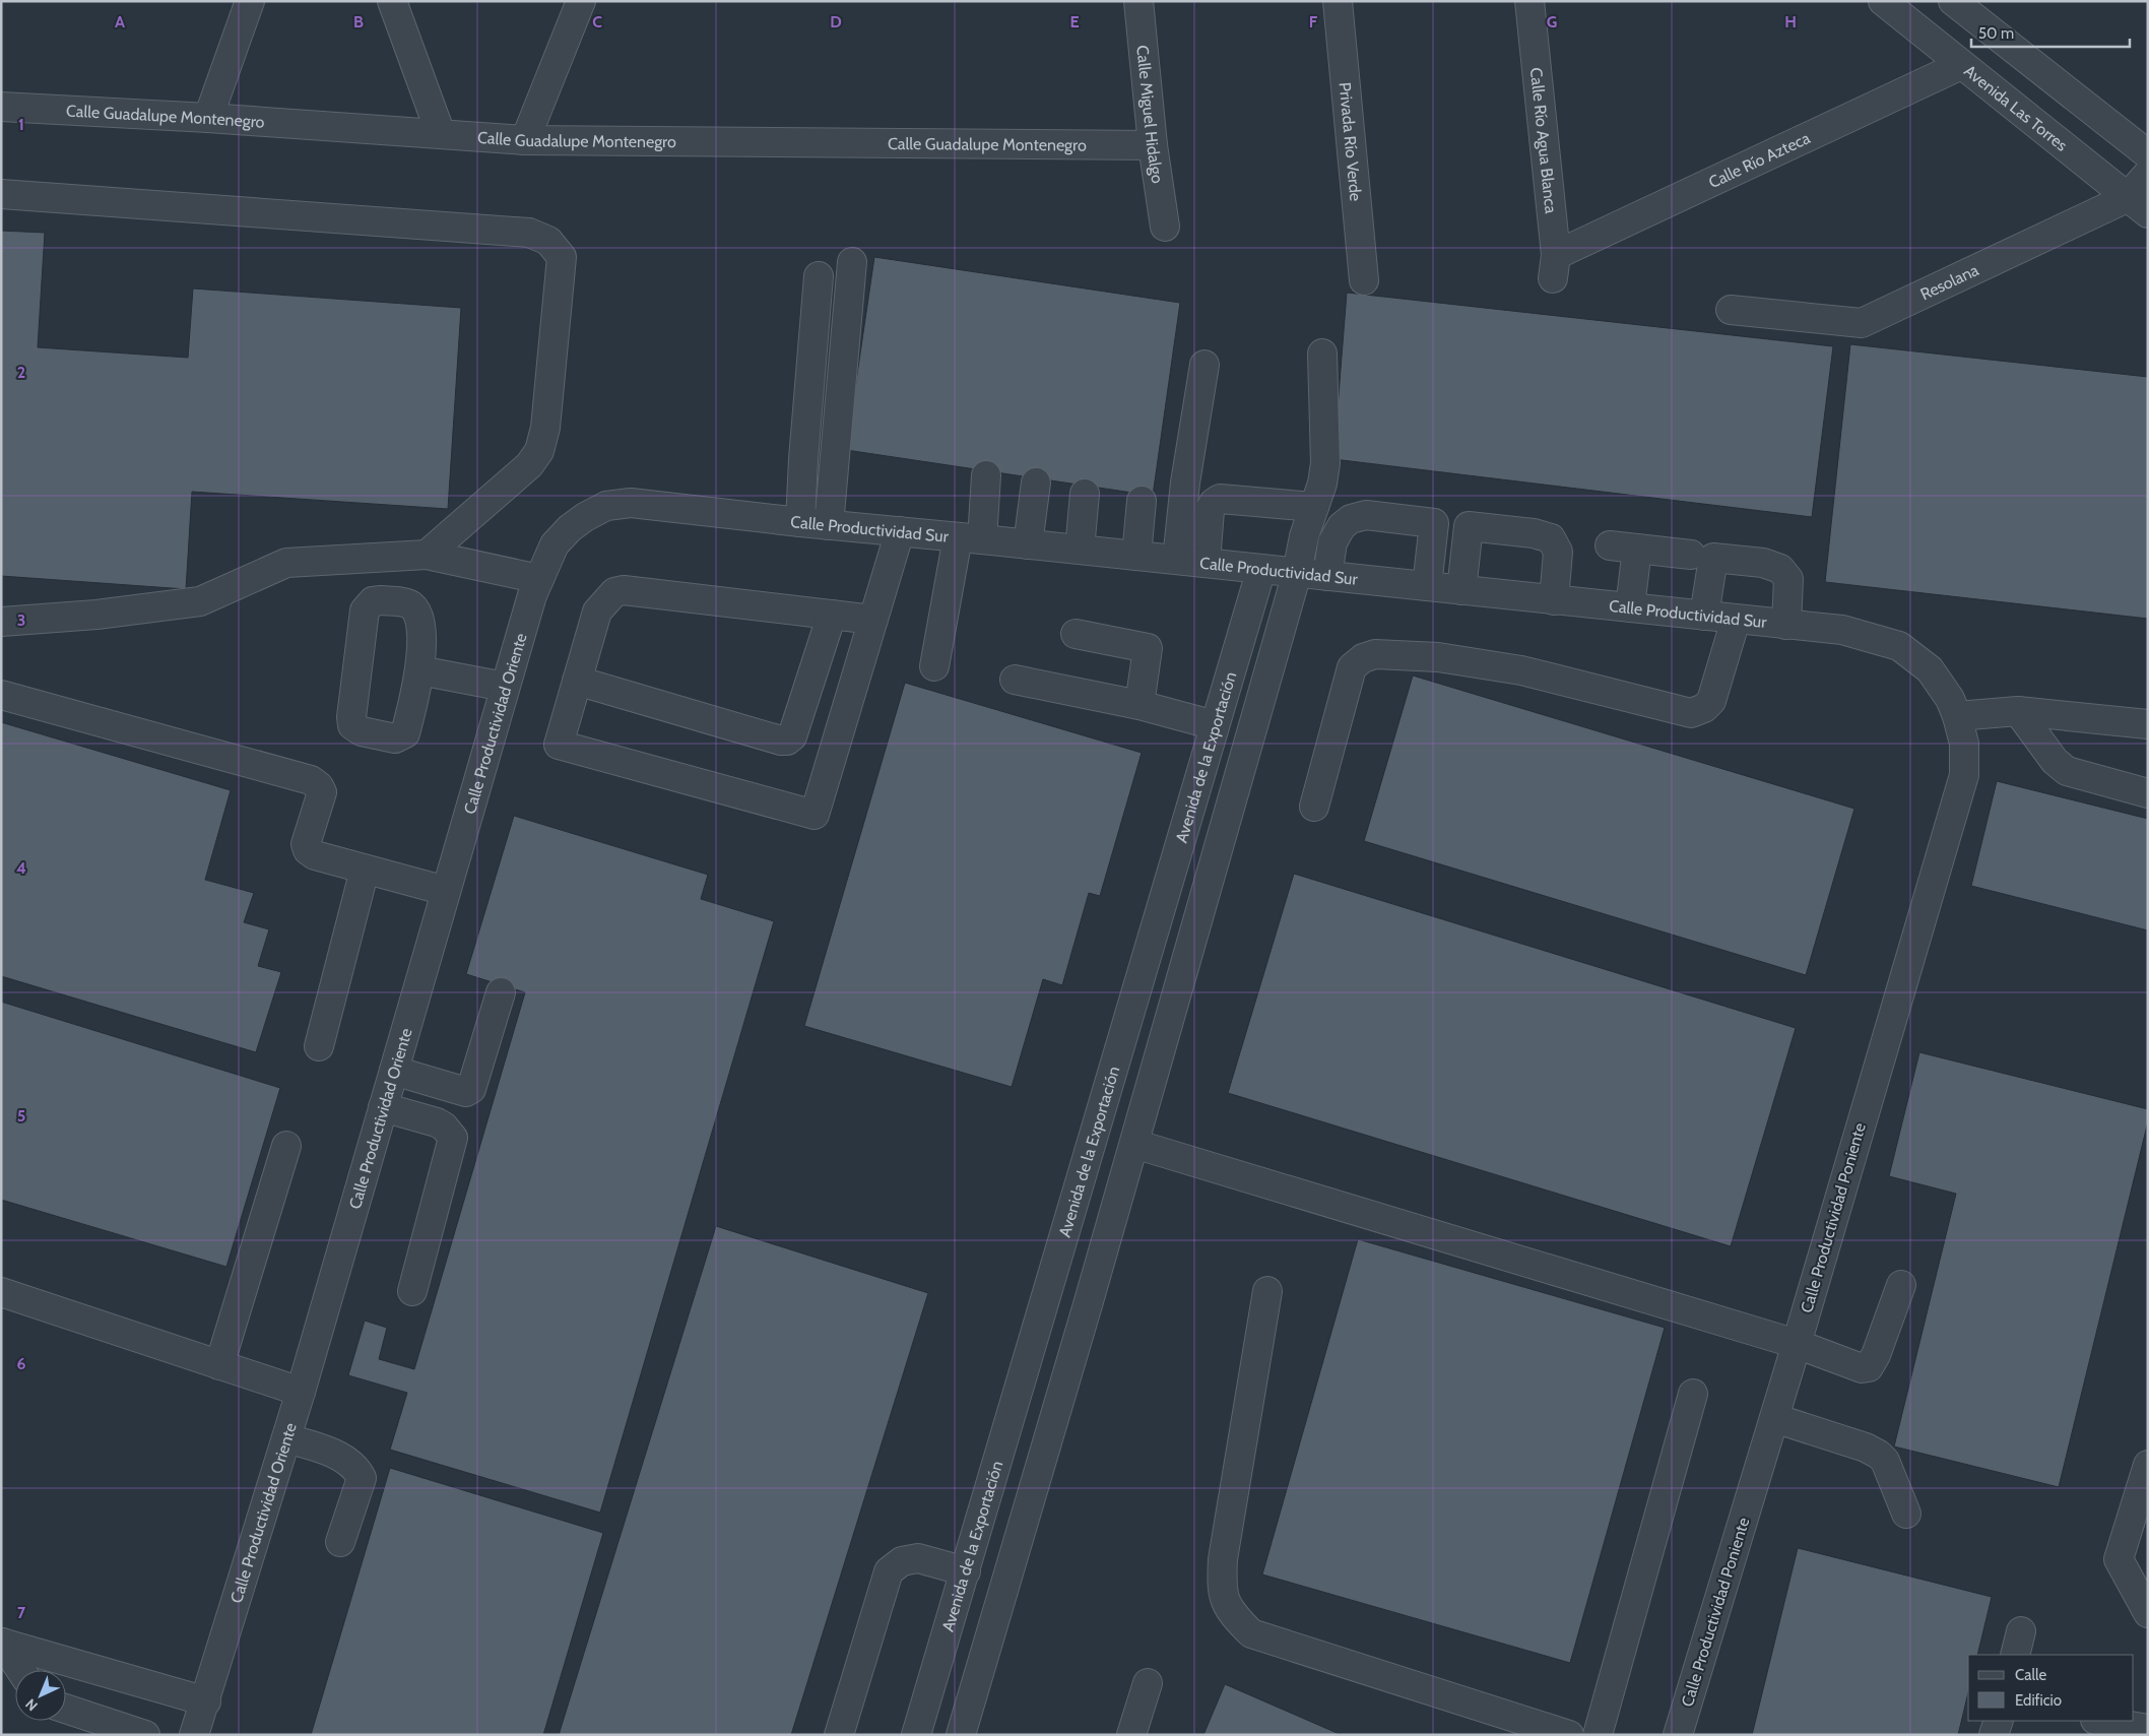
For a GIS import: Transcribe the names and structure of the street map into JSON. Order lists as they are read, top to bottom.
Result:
{
  "streets": {
    "street": [
      "Avenida Las Torres",
      "Calle Miguel Hidalgo",
      "Calle Guadalupe Montenegro",
      "Calle Río Agua Blanca",
      "Privada Río Verde",
      "Calle Río Azteca",
      "Resolana",
      "Calle Productividad Sur",
      "Calle Productividad Oriente",
      "Avenida de la Exportación",
      "Calle Productividad Poniente"
    ]
  },
  "crossings": [
    ["Avenida Las Torres", "Calle Río Azteca"],
    ["Avenida Las Torres", "Resolana"],
    ["Calle Miguel Hidalgo", "Calle Guadalupe Montenegro"],
    ["Calle Río Agua Blanca", "Calle Río Azteca"],
    ["Calle Productividad Sur", "Calle Productividad Oriente"],
    ["Calle Productividad Sur", "Avenida de la Exportación"],
    ["Calle Productividad Sur", "Calle Productividad Poniente"]
  ],
  "legend": ["Calle", "Edificio"],
  "scale_bar": "50 m",
  "north": "bottom left",
  "grid": {
    "columns": [
      "A",
      "B",
      "C",
      "D",
      "E",
      "F",
      "G",
      "H"
    ],
    "rows": [
      "1",
      "2",
      "3",
      "4",
      "5",
      "6",
      "7"
    ]
  }
}
